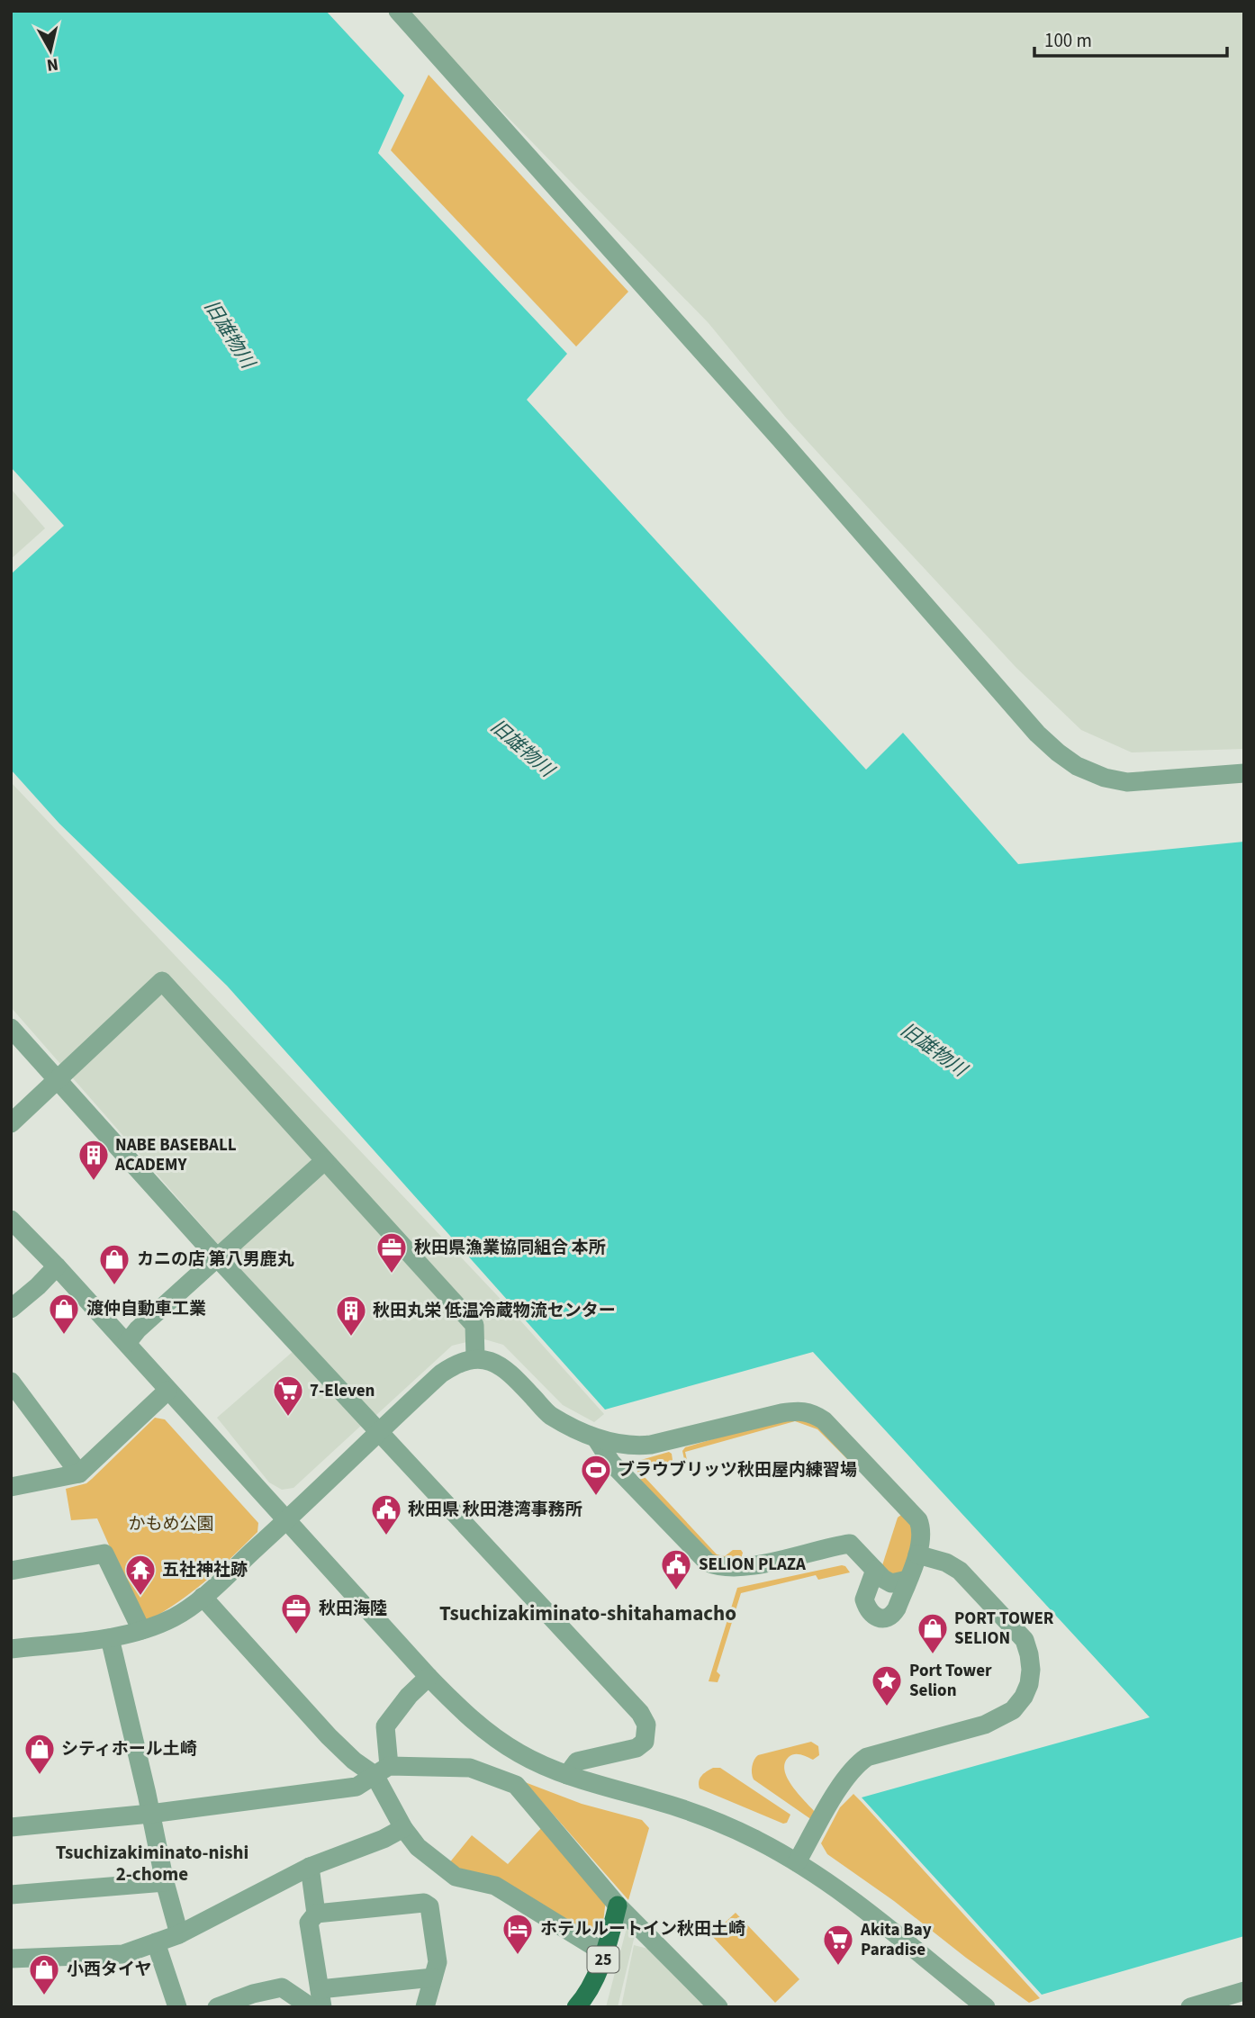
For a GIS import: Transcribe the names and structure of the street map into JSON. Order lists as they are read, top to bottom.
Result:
{
  "streets": {
    "main road": ["25"]
  },
  "districts": ["Tsuchizakiminato-shitahamacho", "Tsuchizakiminato-nishi 2-chome"],
  "water": ["旧雄物川"],
  "parks": ["かもめ公園"],
  "places": {
    "building": ["NABE BASEBALL ACADEMY", "秋田丸栄 低温冷蔵物流センター"],
    "office": ["秋田県漁業協同組合 本所", "秋田海陸"],
    "shop": [
      "カニの店 第八男鹿丸",
      "渡仲自動車工業",
      "PORT TOWER SELION",
      "シティホール土崎",
      "小西タイヤ"
    ],
    "supermarket": ["7-Eleven", "Akita Bay Paradise"],
    "sports": ["ブラウブリッツ秋田屋内練習場"],
    "public building": ["秋田県 秋田港湾事務所", "SELION PLAZA"],
    "temple": ["五社神社跡"],
    "place": ["Port Tower Selion"],
    "hotel": ["ホテルルートイン秋田土崎"]
  },
  "scale_bar": "100 m",
  "north": "bottom"
}
